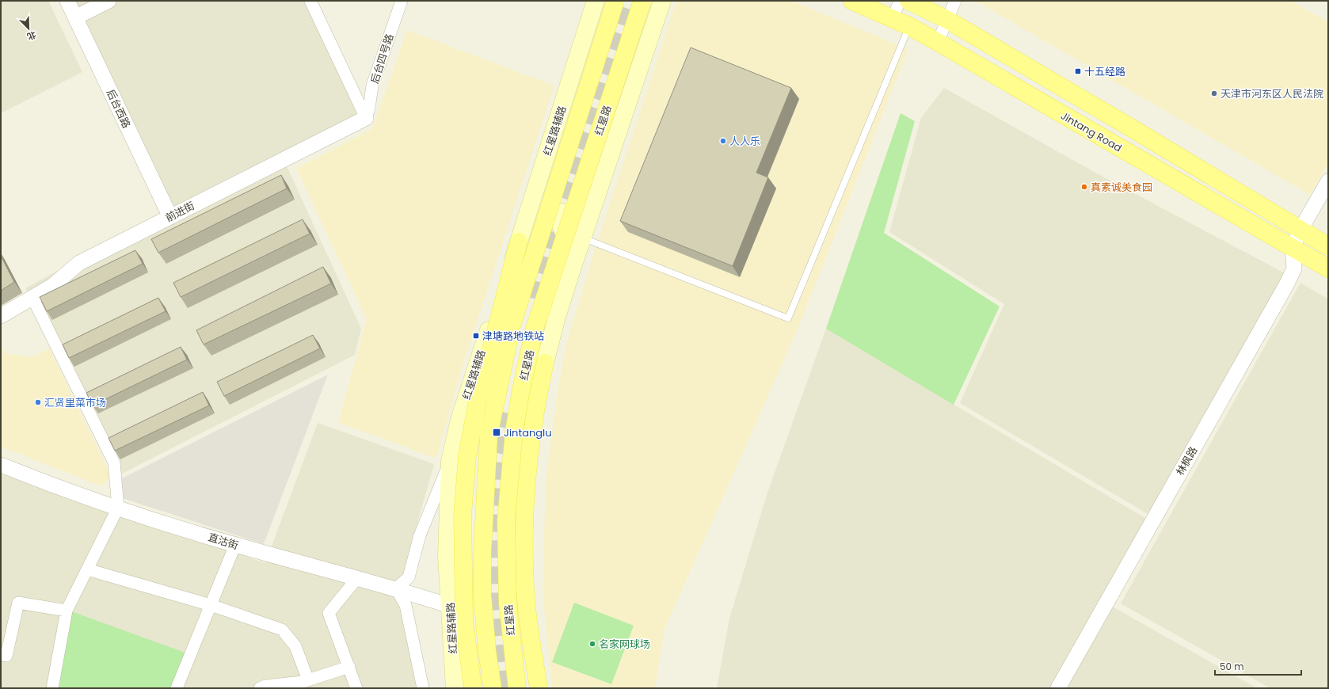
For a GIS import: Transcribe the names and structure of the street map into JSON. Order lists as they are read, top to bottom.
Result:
{
  "streets": {
    "main road": ["红星路", "红星路辅路", "Jintang Road"],
    "street": [
      "后台四号路",
      "后台西路",
      "前进街",
      "林枫路",
      "直沽街"
    ]
  },
  "crossings": [
    ["后台四号路", "前进街"],
    ["后台西路", "前进街"],
    ["红星路辅路", "直沽街"],
    ["Jintang Road", "林枫路"]
  ],
  "places": {
    "transit": ["十五经路", "津塘路地铁站", "Jintanglu"],
    "other": [
      "天津市河东区人民法院",
      "人人乐",
      "真素诚美食园",
      "汇贤里菜市场",
      "名家网球场"
    ]
  },
  "scale_bar": "50 m",
  "north": "bottom right"
}
